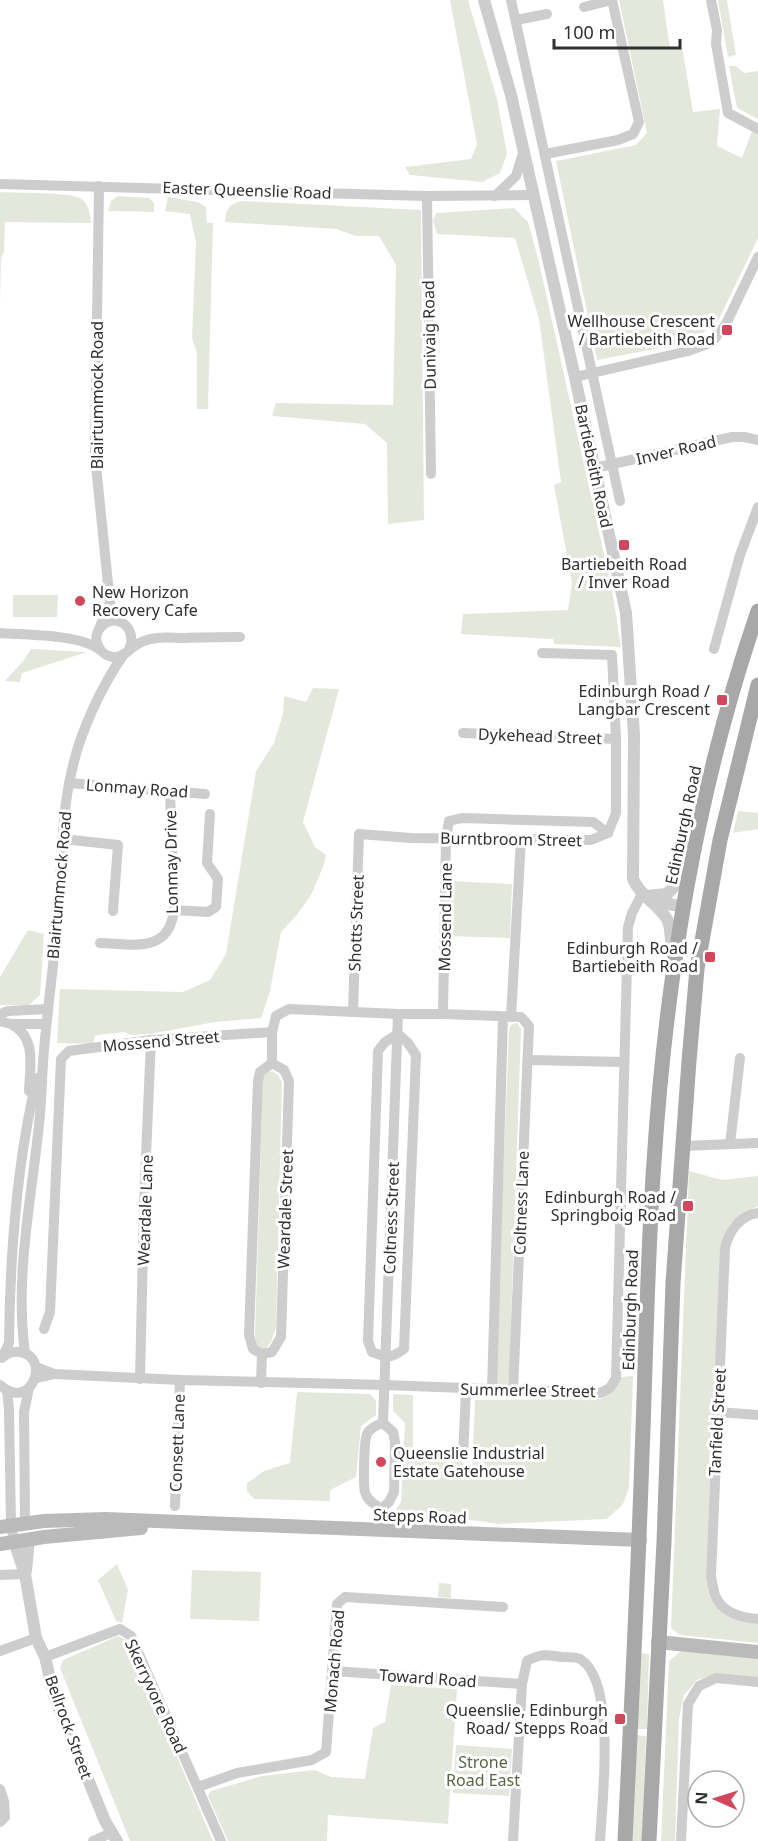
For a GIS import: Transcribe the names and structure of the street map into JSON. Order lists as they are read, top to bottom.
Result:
{
  "streets": {
    "main road": ["Edinburgh Road", "Stepps Road"],
    "street": [
      "Easter Queenslie Road",
      "Dunivaig Road",
      "Blairtummock Road",
      "Inver Road",
      "Bartiebeith Road",
      "Dykehead Street",
      "Lonmay Road",
      "Burntbroom Street",
      "Lonmay Drive",
      "Mossend Lane",
      "Shotts Street",
      "Mossend Street",
      "Coltness Lane",
      "Weardale Street",
      "Weardale Lane",
      "Coltness Street",
      "Summerlee Street",
      "Tanfield Street",
      "Consett Lane",
      "Monach Road",
      "Toward Road",
      "Skerryvore Road",
      "Bellrock Street"
    ]
  },
  "crossings": [
    ["Easter Queenslie Road", "Dunivaig Road"],
    ["Easter Queenslie Road", "Blairtummock Road"],
    ["Easter Queenslie Road", "Bartiebeith Road"],
    ["Blairtummock Road", "Lonmay Road"],
    ["Inver Road", "Bartiebeith Road"],
    ["Bartiebeith Road", "Summerlee Street"],
    ["Lonmay Road", "Lonmay Drive"],
    ["Edinburgh Road", "Stepps Road"],
    ["Burntbroom Street", "Mossend Lane"],
    ["Burntbroom Street", "Shotts Street"],
    ["Burntbroom Street", "Coltness Lane"],
    ["Mossend Street", "Weardale Lane"],
    ["Coltness Lane", "Summerlee Street"],
    ["Weardale Street", "Summerlee Street"],
    ["Weardale Lane", "Summerlee Street"],
    ["Coltness Street", "Summerlee Street"],
    ["Summerlee Street", "Consett Lane"],
    ["Stepps Road", "Bellrock Street"],
    ["Monach Road", "Toward Road"],
    ["Monach Road", "Skerryvore Road"],
    ["Skerryvore Road", "Bellrock Street"]
  ],
  "parks": ["Strone Road East"],
  "places": {
    "transit": [
      "Wellhouse Crescent / Bartiebeith Road",
      "Bartiebeith Road / Inver Road",
      "Edinburgh Road / Langbar Crescent",
      "Edinburgh Road / Bartiebeith Road",
      "Edinburgh Road / Springboig Road",
      "Queenslie, Edinburgh Road/ Stepps Road"
    ],
    "other": ["New Horizon Recovery Cafe", "Queenslie Industrial Estate Gatehouse"]
  },
  "scale_bar": "100 m",
  "north": "left"
}
